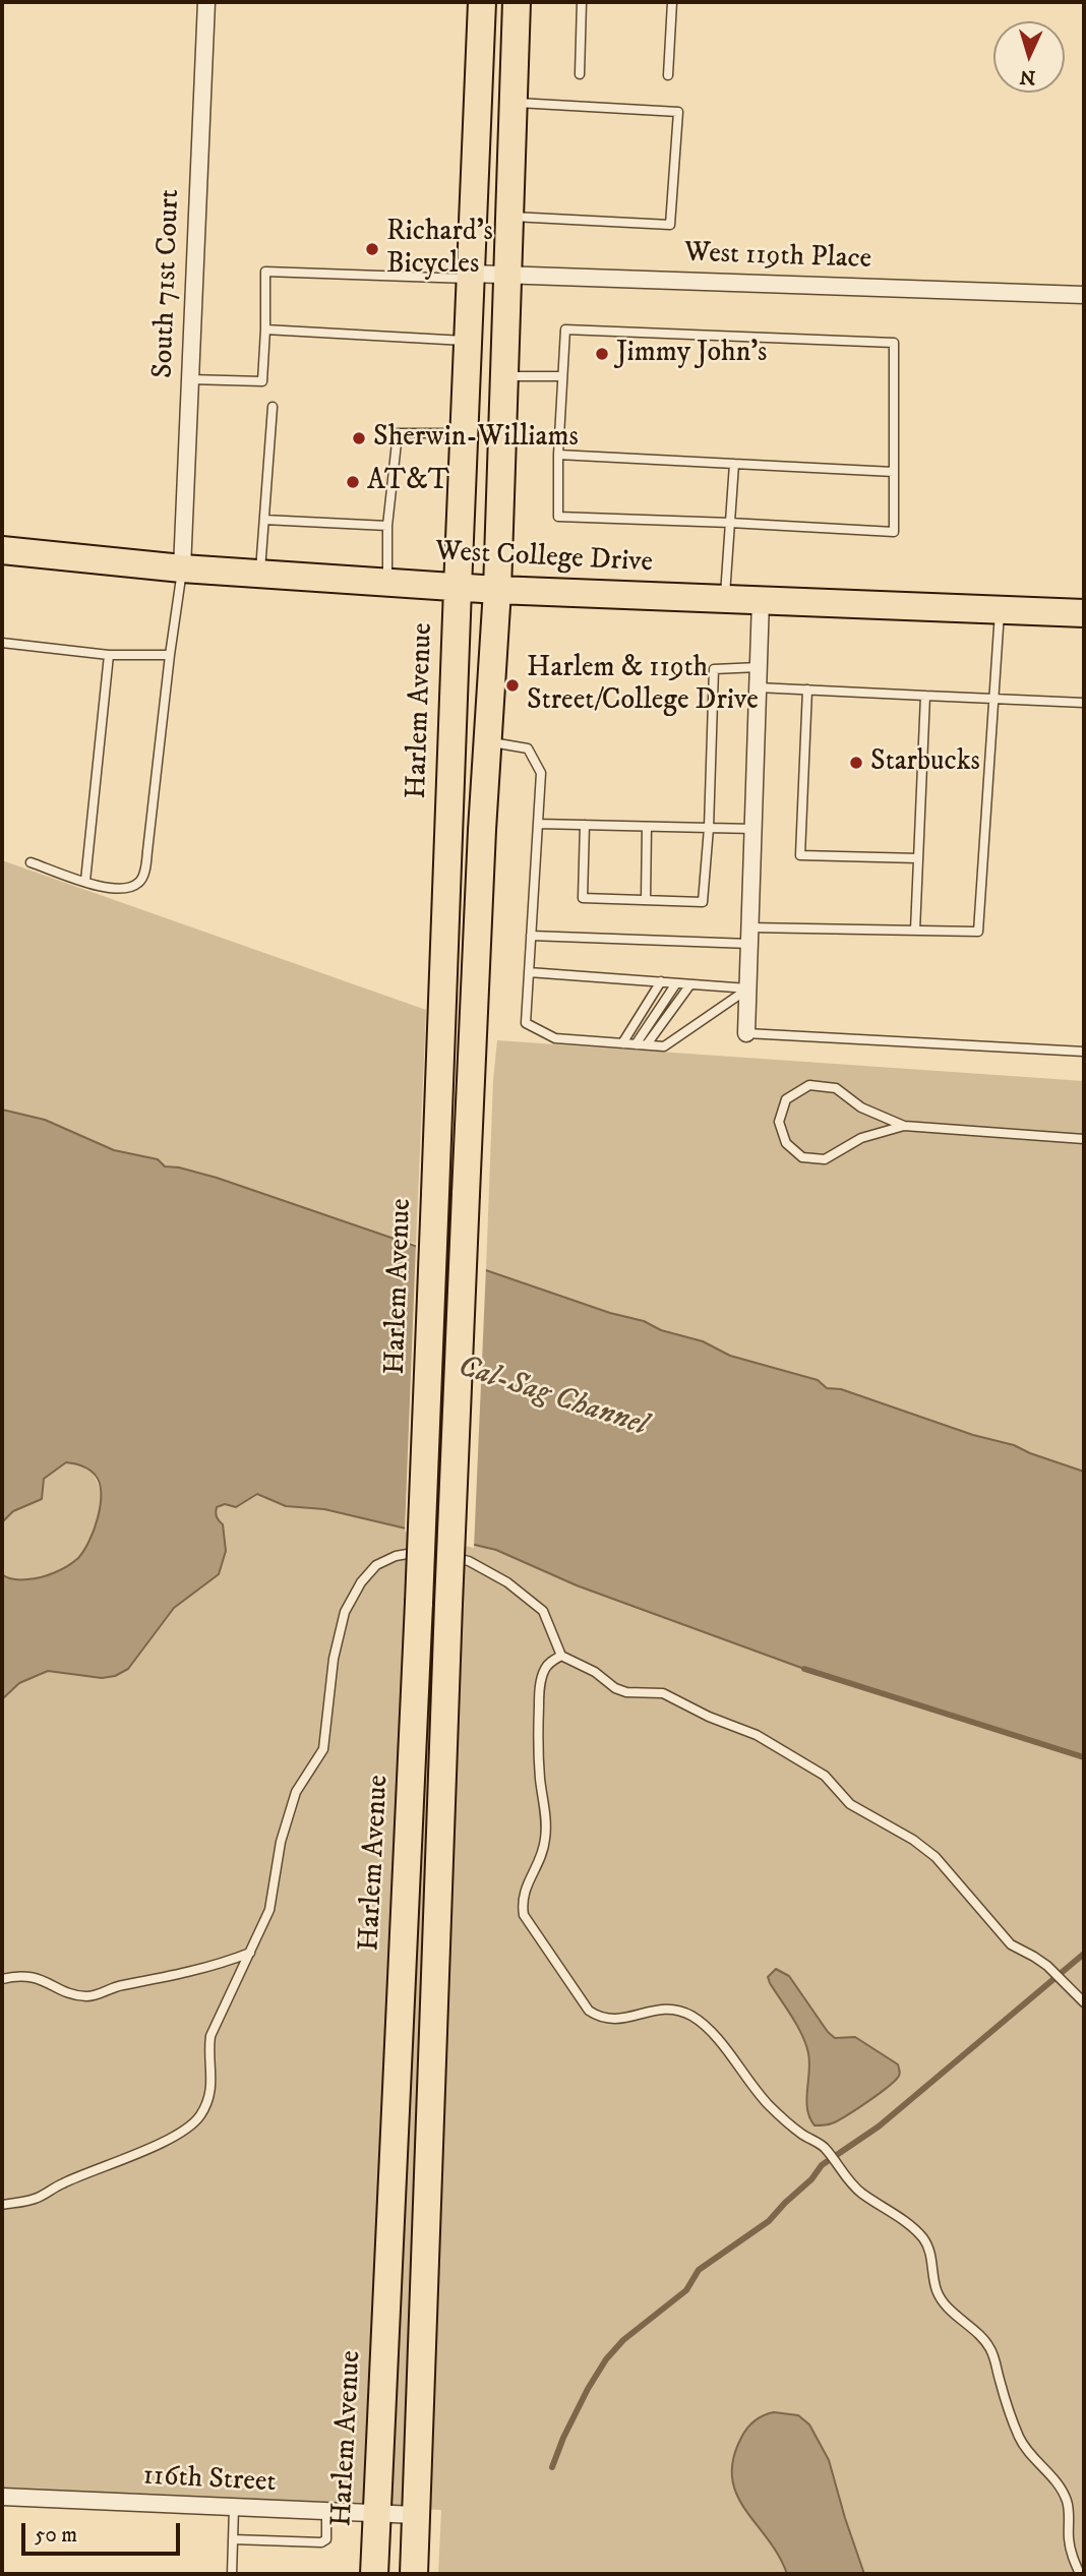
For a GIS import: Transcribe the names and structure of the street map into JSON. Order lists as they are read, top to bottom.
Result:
{
  "streets": {
    "main road": ["West College Drive", "Harlem Avenue"],
    "street": ["West 119th Place", "South 71st Court", "116th Street"]
  },
  "crossings": [
    ["West 119th Place", "Harlem Avenue"],
    ["South 71st Court", "West College Drive"],
    ["West College Drive", "Harlem Avenue"],
    ["Harlem Avenue", "116th Street"]
  ],
  "water": ["Cal-Sag Channel"],
  "places": [
    "Richard's Bicycles",
    "Jimmy John's",
    "Sherwin-Williams",
    "AT&T",
    "Harlem & 119th Street/College Drive",
    "Starbucks"
  ],
  "scale_bar": "50 m",
  "north": "bottom"
}
